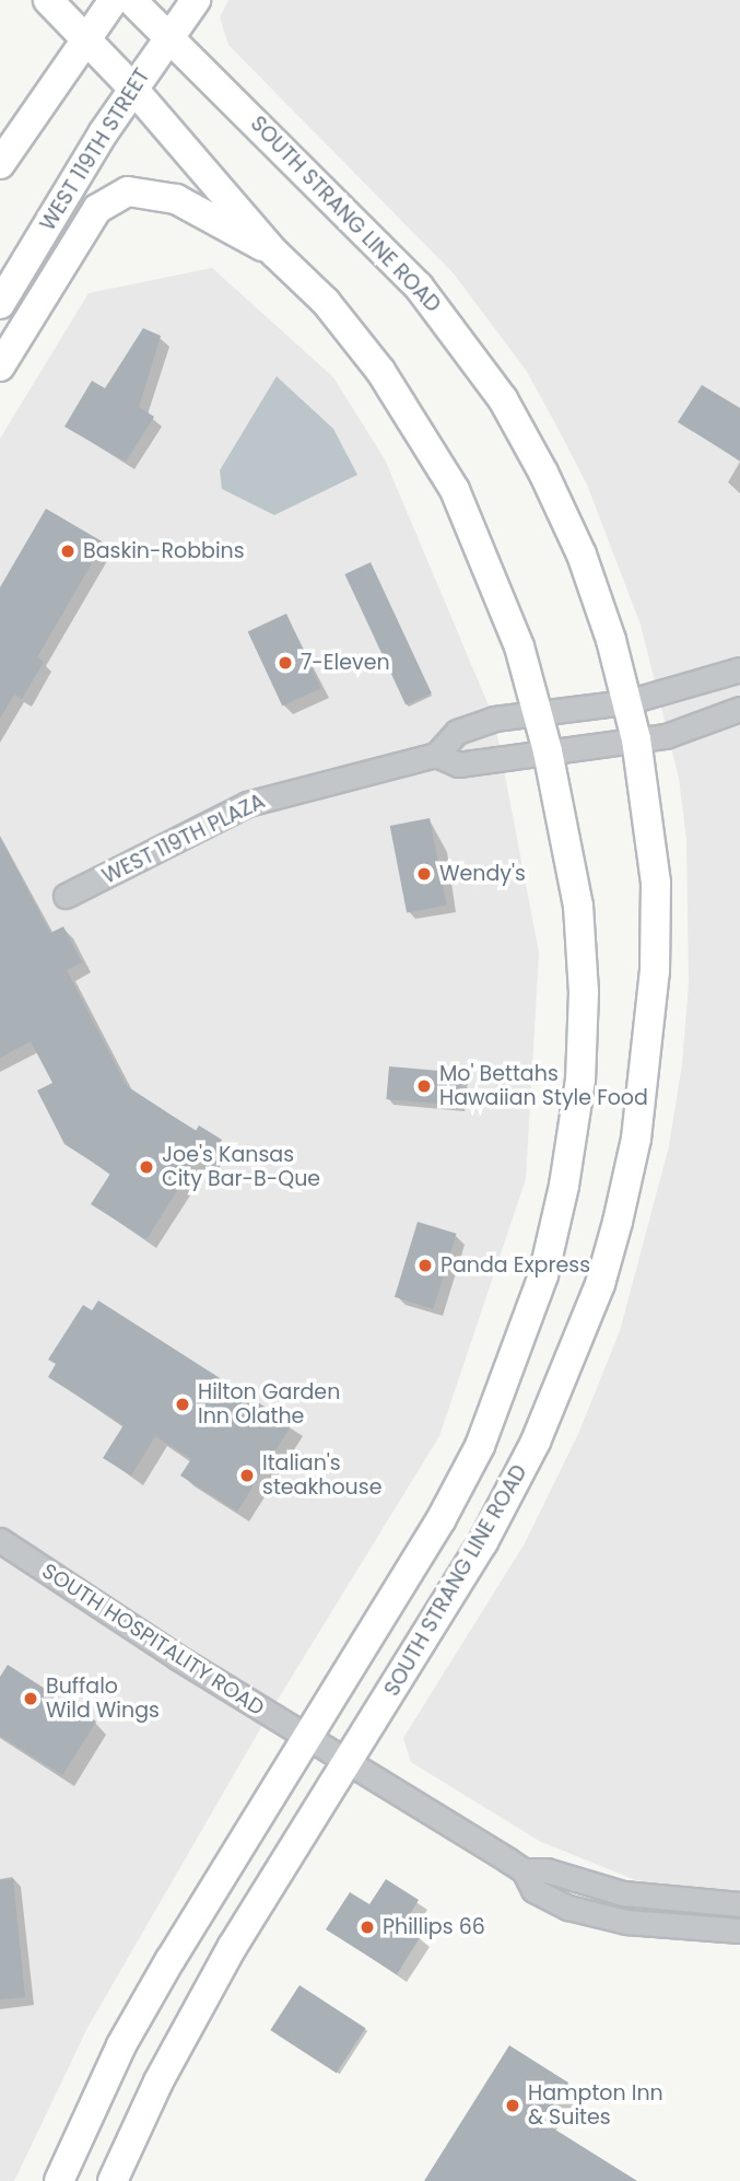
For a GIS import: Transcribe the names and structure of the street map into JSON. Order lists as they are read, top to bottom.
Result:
{
  "streets": {
    "main road": ["WEST 119TH STREET", "SOUTH STRANG LINE ROAD"],
    "street": ["WEST 119TH PLAZA", "SOUTH HOSPITALITY ROAD"]
  },
  "crossings": [
    ["WEST 119TH STREET", "SOUTH STRANG LINE ROAD"],
    ["SOUTH STRANG LINE ROAD", "WEST 119TH PLAZA"],
    ["SOUTH STRANG LINE ROAD", "SOUTH HOSPITALITY ROAD"]
  ],
  "places": [
    "Baskin-Robbins",
    "7-Eleven",
    "Wendy's",
    "Mo' Bettahs Hawaiian Style Food",
    "Joe's Kansas City Bar-B-Que",
    "Panda Express",
    "Hilton Garden Inn Olathe",
    "Italian's steakhouse",
    "Buffalo Wild Wings",
    "Phillips 66",
    "Hampton Inn & Suites"
  ]
}
